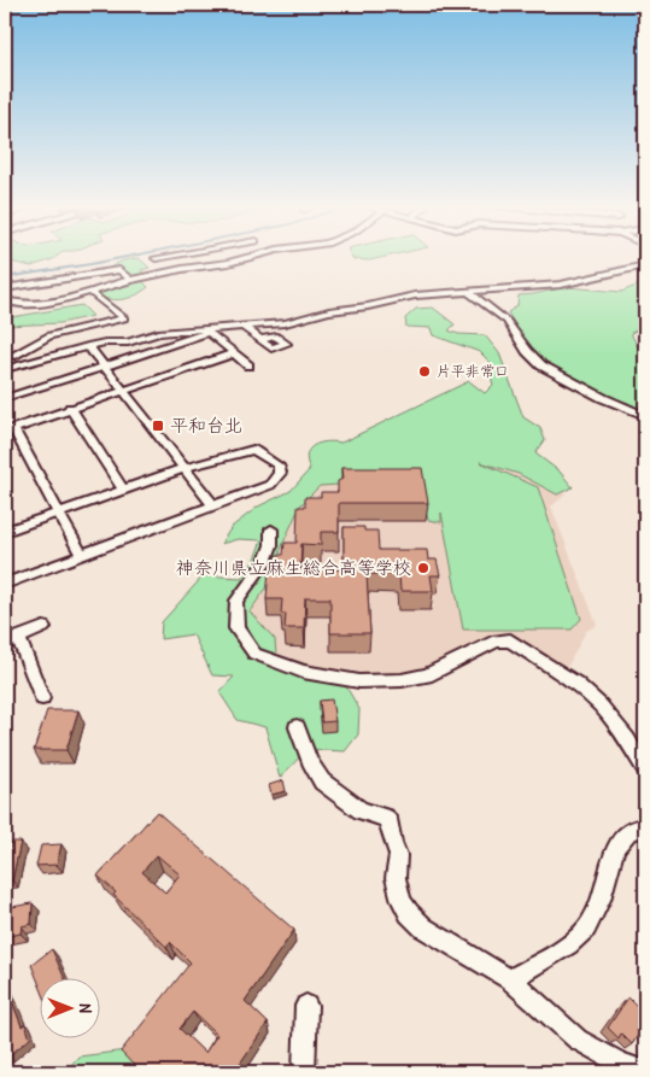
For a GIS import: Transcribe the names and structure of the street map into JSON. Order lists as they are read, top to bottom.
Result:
{
  "places": {
    "other": ["片平非常口", "神奈川県立麻生総合高等学校"],
    "transit": ["平和台北"]
  },
  "north": "right"
}
